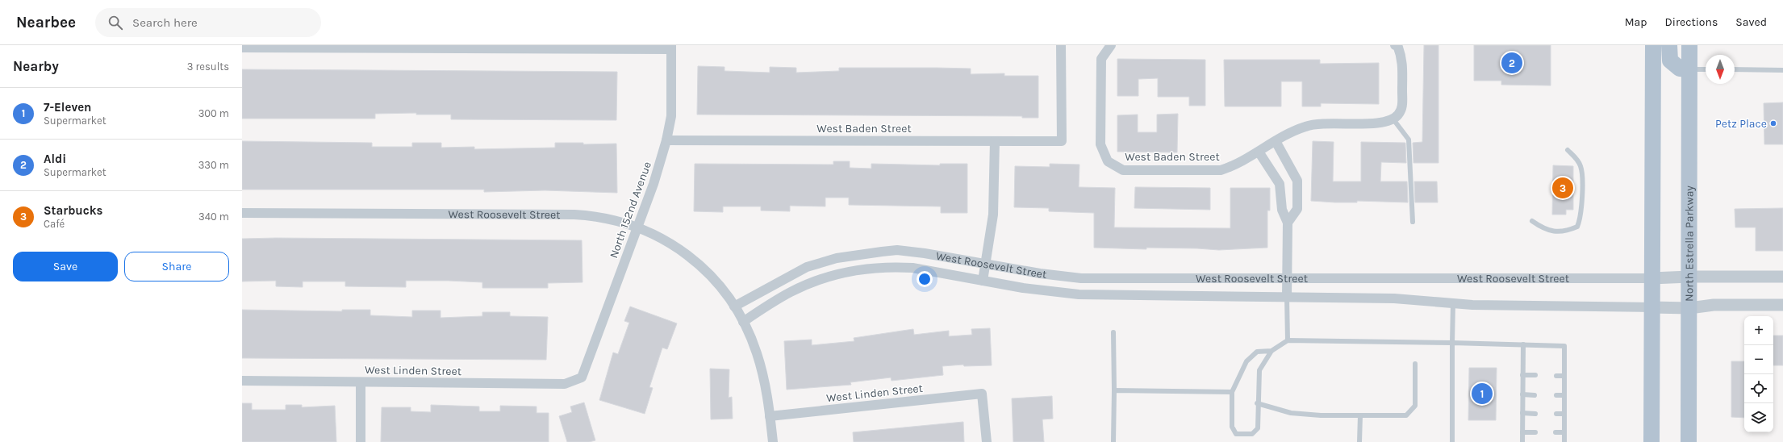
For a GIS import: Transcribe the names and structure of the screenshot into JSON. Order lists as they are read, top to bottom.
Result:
{
  "streets": {
    "main road": ["North Estrella Parkway"],
    "street": [
      "West Baden Street",
      "North 152nd Avenue",
      "West Roosevelt Street",
      "West Linden Street"
    ]
  },
  "crossings": [
    ["West Baden Street", "North 152nd Avenue"],
    ["North 152nd Avenue", "West Roosevelt Street"],
    ["North 152nd Avenue", "West Linden Street"],
    ["West Roosevelt Street", "North Estrella Parkway"],
    ["West Roosevelt Street", "West Linden Street"]
  ],
  "places": ["Petz Place"],
  "north": "bottom",
  "page": {
    "header": "Nearbee",
    "search": "Search here",
    "nav": ["Map", "Directions", "Saved"],
    "heading": ["Nearby", "3 results"],
    "pins": ["2", "3", "1"],
    "list": [
      {
        "mark": "1",
        "name": "7-Eleven",
        "note": "Supermarket",
        "value": "300 m"
      },
      {
        "mark": "2",
        "name": "Aldi",
        "note": "Supermarket",
        "value": "330 m"
      },
      {
        "mark": "3",
        "name": "Starbucks",
        "note": "Café",
        "value": "340 m"
      }
    ],
    "buttons": ["Save", "Share"],
    "map_buttons": ["+", "−"]
  }
}
